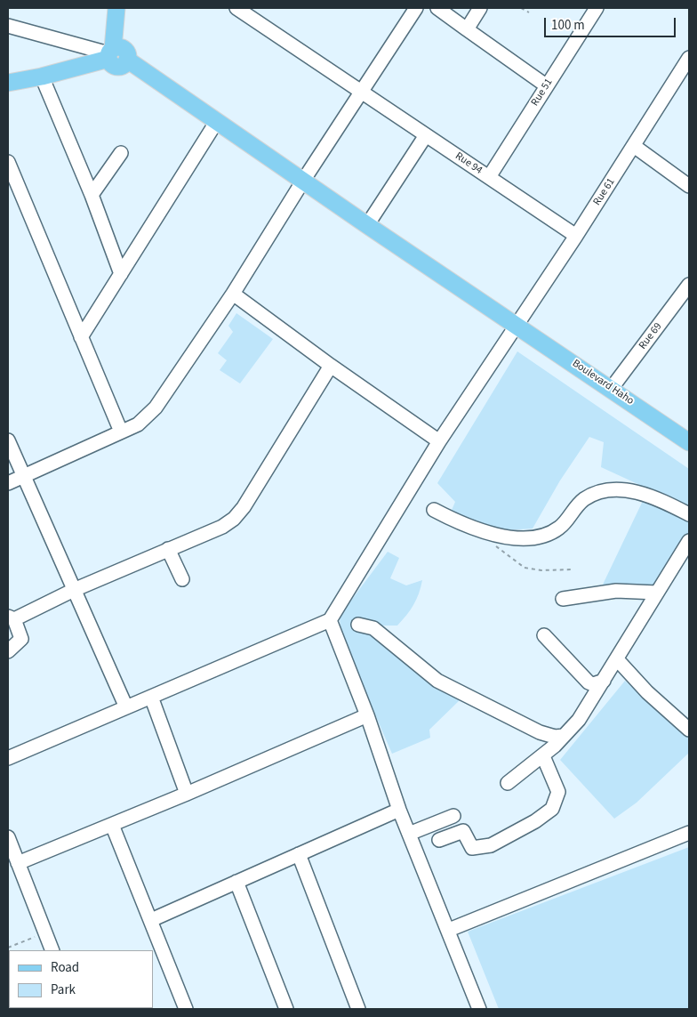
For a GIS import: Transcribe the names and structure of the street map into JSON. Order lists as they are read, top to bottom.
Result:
{
  "streets": {
    "main road": ["Boulevard Haho"],
    "street": [
      "Rue 51",
      "Rue 94",
      "Rue 61",
      "Rue 69"
    ]
  },
  "crossings": [
    ["Rue 51", "Rue 94"],
    ["Rue 94", "Rue 61"],
    ["Rue 61", "Boulevard Haho"],
    ["Rue 69", "Boulevard Haho"]
  ],
  "legend": ["Road", "Park"],
  "scale_bar": "100 m"
}
